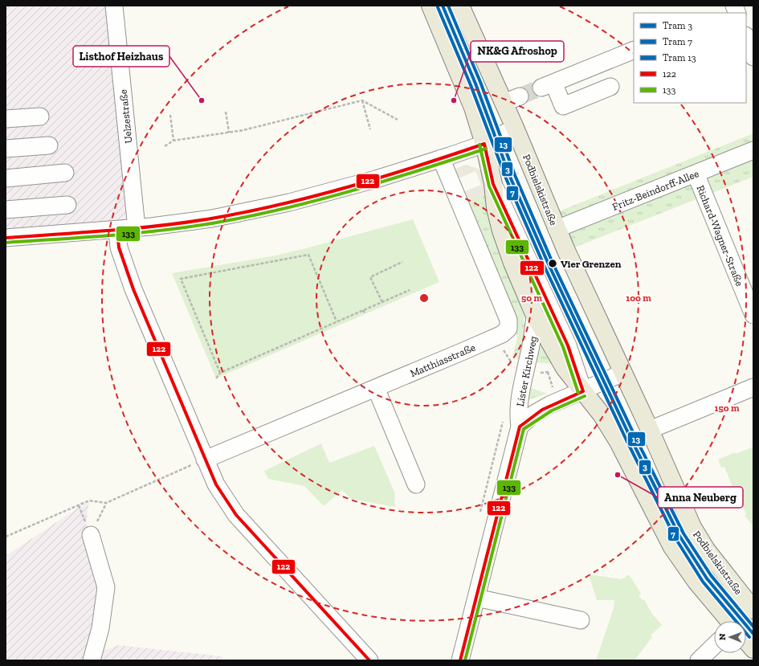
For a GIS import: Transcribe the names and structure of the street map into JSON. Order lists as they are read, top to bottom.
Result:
{
  "streets": {
    "main road": ["Podbielskistraße"],
    "street": [
      "Uelzestraße",
      "Fritz-Beindorff-Allee",
      "Richard-Wagner-Straße",
      "Matthiasstraße",
      "Lister Kirchweg"
    ]
  },
  "crossings": [
    ["Podbielskistraße", "Fritz-Beindorff-Allee"],
    ["Fritz-Beindorff-Allee", "Richard-Wagner-Straße"]
  ],
  "places": [
    "Listhof Heizhaus",
    "NK&G Afroshop",
    "Vier Grenzen",
    "Anna Neuberg"
  ],
  "lines": [
    "tram line 3",
    "tram line 13",
    "tram line 7",
    "transit line 122",
    "transit line 133"
  ],
  "legend": [
    "Tram 3",
    "Tram 7",
    "Tram 13",
    "122",
    "133"
  ],
  "north": "left",
  "rings": ["50 m", "100 m", "150 m"]
}
